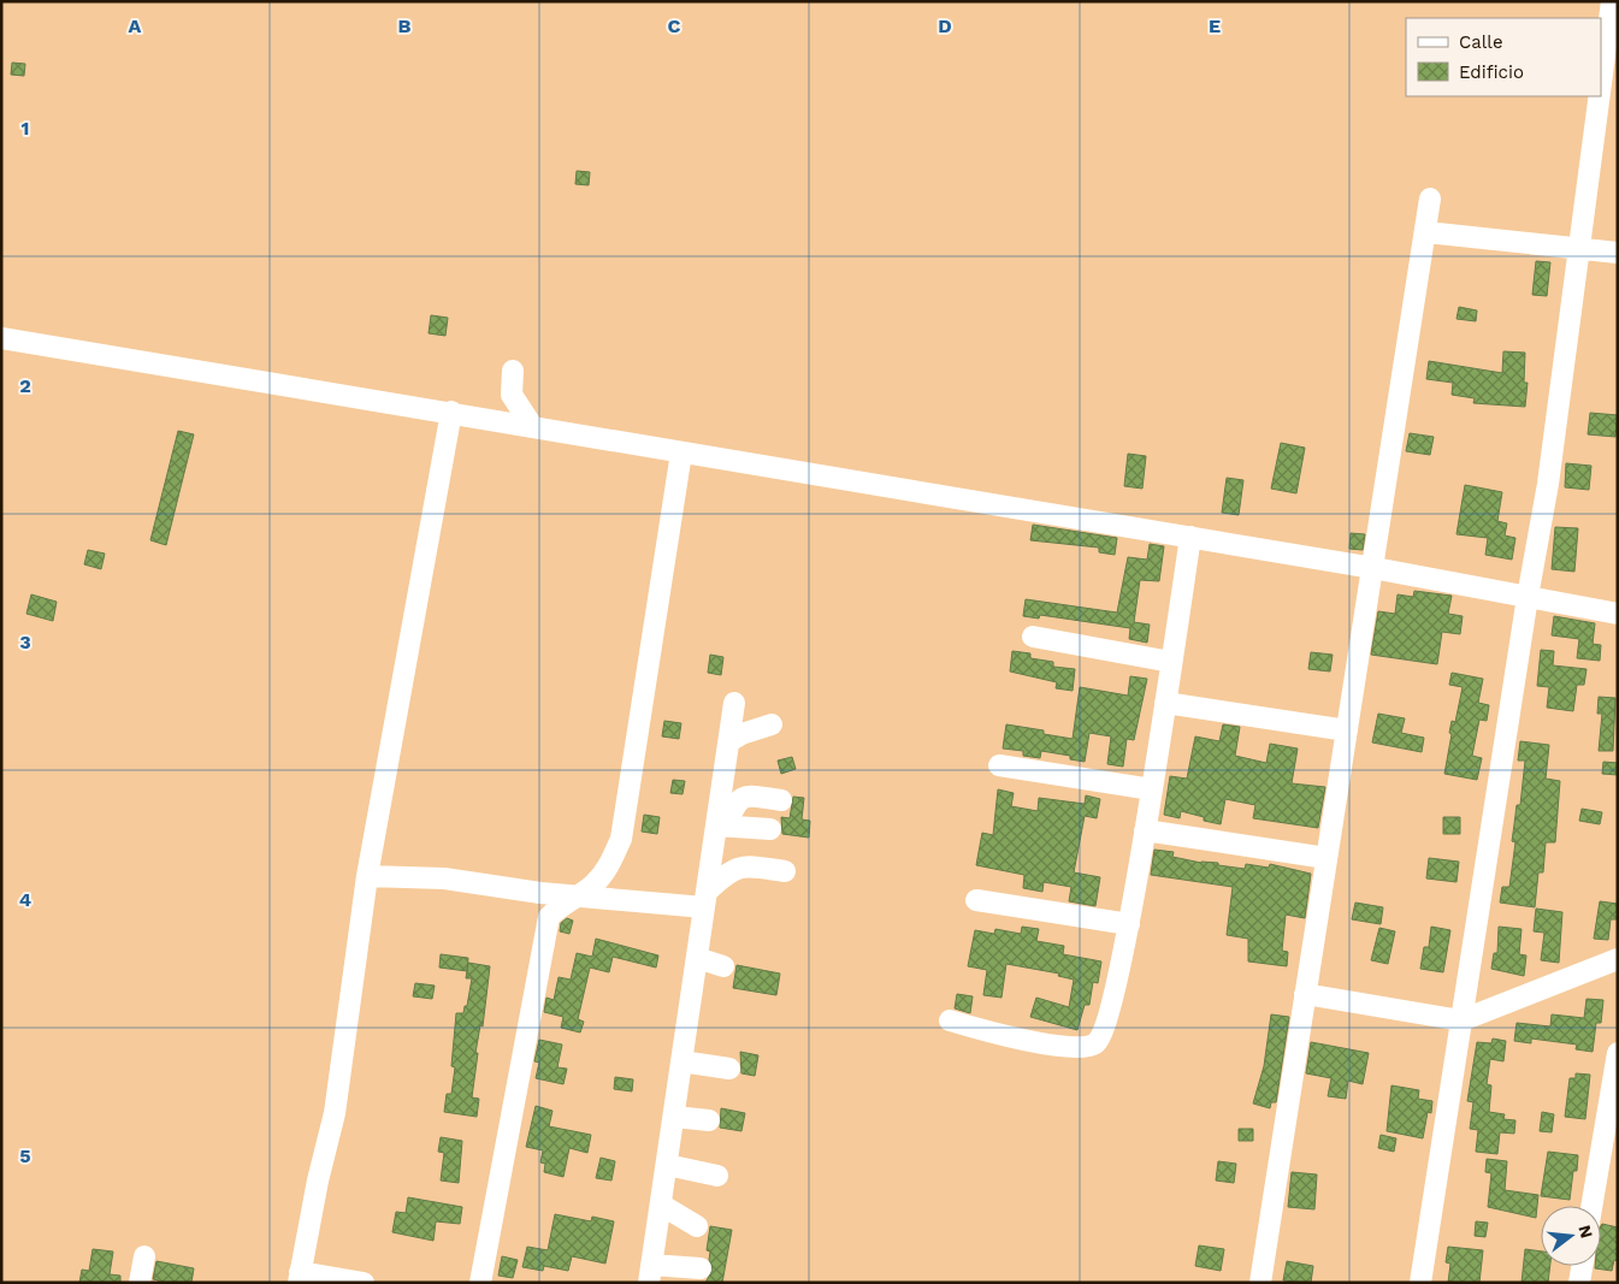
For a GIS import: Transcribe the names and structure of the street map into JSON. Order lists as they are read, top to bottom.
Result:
{
  "legend": ["Calle", "Edificio"],
  "north": "right",
  "grid": {
    "columns": [
      "A",
      "B",
      "C",
      "D",
      "E"
    ],
    "rows": [
      "1",
      "2",
      "3",
      "4",
      "5"
    ]
  }
}
